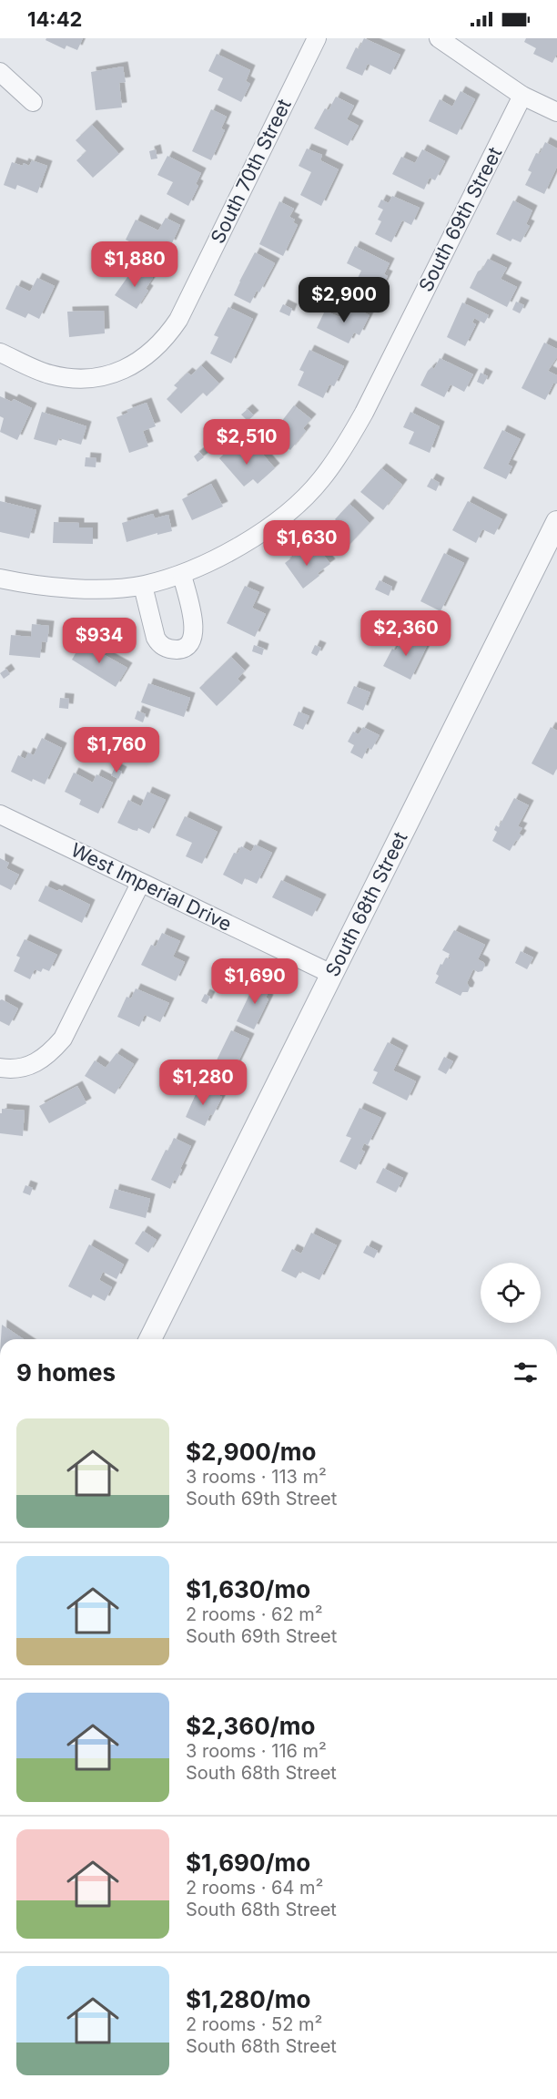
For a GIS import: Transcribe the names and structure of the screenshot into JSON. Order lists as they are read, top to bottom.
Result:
{
  "streets": {
    "street": [
      "South 70th Street",
      "South 69th Street",
      "West Imperial Drive",
      "South 68th Street"
    ]
  },
  "crossings": [
    ["West Imperial Drive", "South 68th Street"]
  ],
  "page": {
    "status": "14:42",
    "price": [
      "$1,880",
      "$2,900",
      "$2,510",
      "$1,630",
      "$2,360",
      "$934",
      "$1,760",
      "$1,690",
      "$1,280"
    ],
    "heading": "9 homes",
    "list": [
      {
        "name": "$2,900/mo",
        "note": "3 rooms · 113 m² · South 69th Street"
      },
      {
        "name": "$1,630/mo",
        "note": "2 rooms · 62 m² · South 69th Street"
      },
      {
        "name": "$2,360/mo",
        "note": "3 rooms · 116 m² · South 68th Street"
      },
      {
        "name": "$1,690/mo",
        "note": "2 rooms · 64 m² · South 68th Street"
      },
      {
        "name": "$1,280/mo",
        "note": "2 rooms · 52 m² · South 68th Street"
      }
    ]
  }
}
